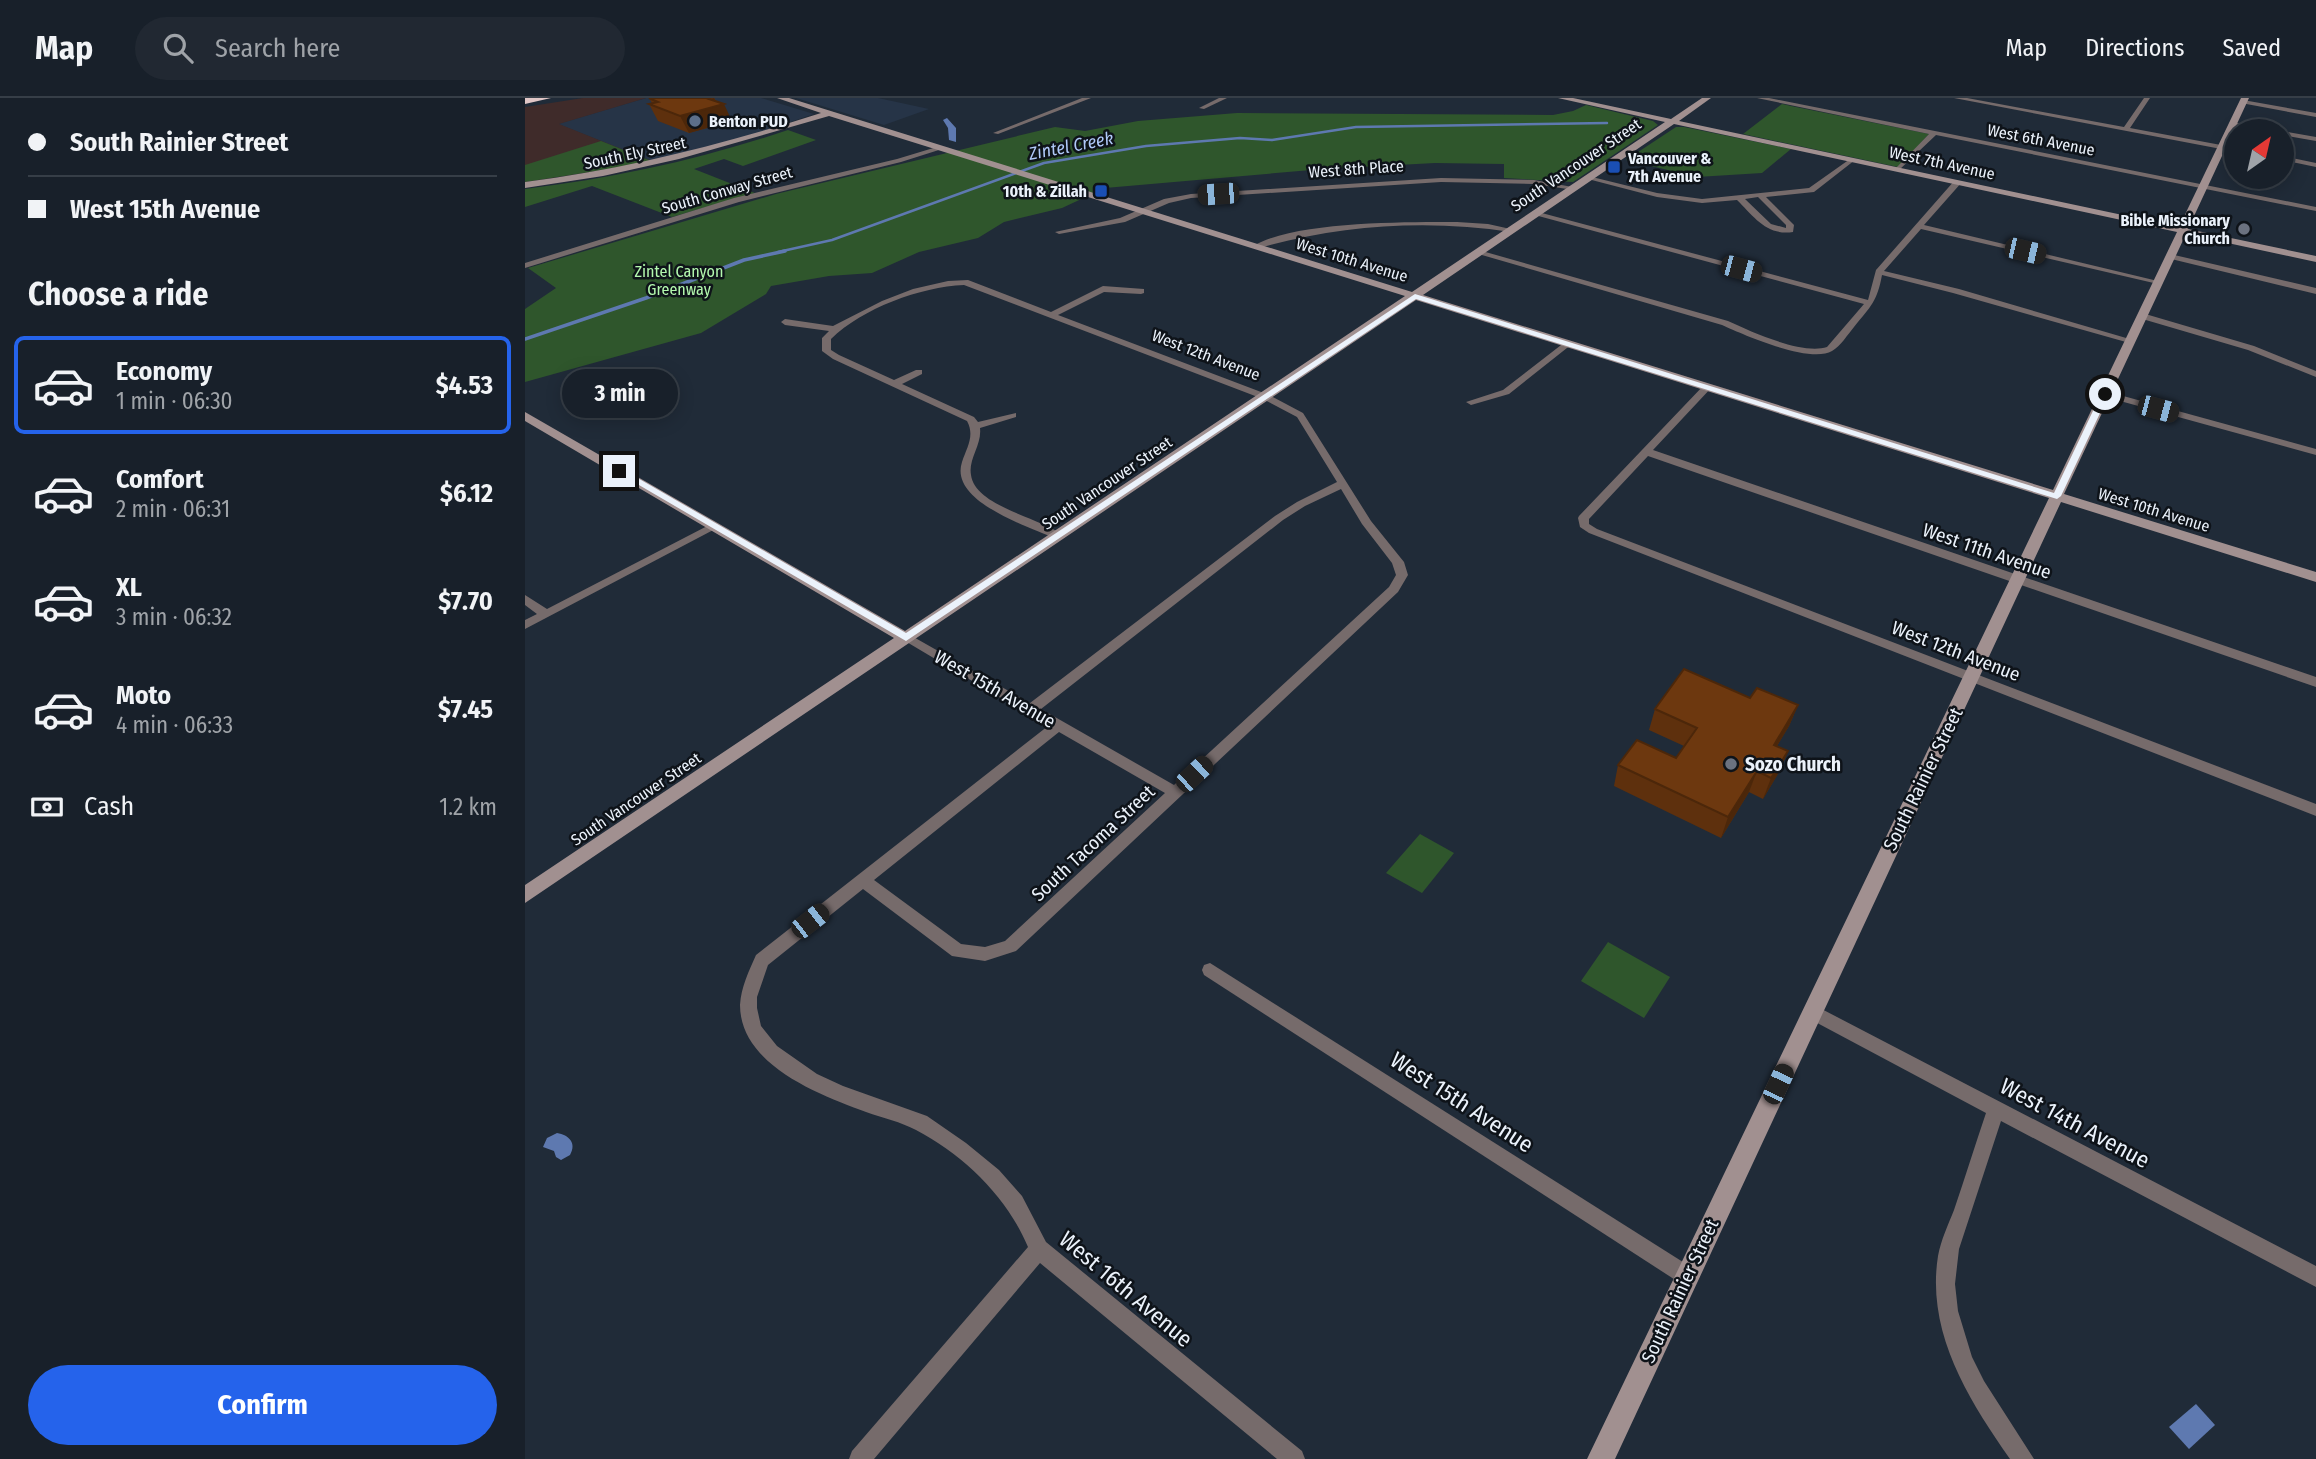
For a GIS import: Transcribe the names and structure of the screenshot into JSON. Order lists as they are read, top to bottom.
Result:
{
  "streets": {
    "street": [
      "West 6th Avenue",
      "South Ely Street",
      "West 7th Avenue",
      "South Vancouver Street",
      "West 8th Place",
      "South Conway Street",
      "West 10th Avenue",
      "West 12th Avenue",
      "West 11th Avenue",
      "West 15th Avenue",
      "South Rainier Street",
      "South Tacoma Street",
      "West 14th Avenue",
      "West 16th Avenue"
    ]
  },
  "crossings": [
    ["West 6th Avenue", "South Rainier Street"],
    ["South Ely Street", "West 10th Avenue"],
    ["West 7th Avenue", "South Vancouver Street"],
    ["West 7th Avenue", "South Rainier Street"],
    ["South Vancouver Street", "West 8th Place"],
    ["South Vancouver Street", "West 10th Avenue"],
    ["South Vancouver Street", "West 12th Avenue"],
    ["South Vancouver Street", "West 15th Avenue"],
    ["West 8th Place", "West 10th Avenue"],
    ["South Conway Street", "West 10th Avenue"],
    ["West 10th Avenue", "South Rainier Street"],
    ["West 12th Avenue", "West 11th Avenue"],
    ["West 12th Avenue", "South Rainier Street"],
    ["West 12th Avenue", "South Tacoma Street"],
    ["West 11th Avenue", "South Rainier Street"],
    ["West 15th Avenue", "South Rainier Street"],
    ["West 15th Avenue", "South Tacoma Street"],
    ["South Rainier Street", "West 14th Avenue"],
    ["South Tacoma Street", "West 16th Avenue"]
  ],
  "water": ["Zintel Creek"],
  "parks": ["Zintel Canyon Greenway"],
  "places": {
    "other": ["Benton PUD", "Bible Missionary Church", "Sozo Church"],
    "transit": ["Vancouver & 7th Avenue", "10th & Zillah"]
  },
  "north": "top right",
  "page": {
    "header": "Map",
    "search": "Search here",
    "nav": ["Map", "Directions", "Saved"],
    "banner": ["South Rainier Street", "West 15th Avenue"],
    "heading": "Choose a ride",
    "list": [
      {
        "name": "Economy",
        "note": "1 min · 06:30",
        "value": "$4.53"
      },
      {
        "name": "Comfort",
        "note": "2 min · 06:31",
        "value": "$6.12"
      },
      {
        "name": "XL",
        "note": "3 min · 06:32",
        "value": "$7.70"
      },
      {
        "name": "Moto",
        "note": "4 min · 06:33",
        "value": "$7.45"
      }
    ],
    "bubble": "3 min",
    "pay": ["Cash", "1.2 km"],
    "buttons": "Confirm"
  }
}
